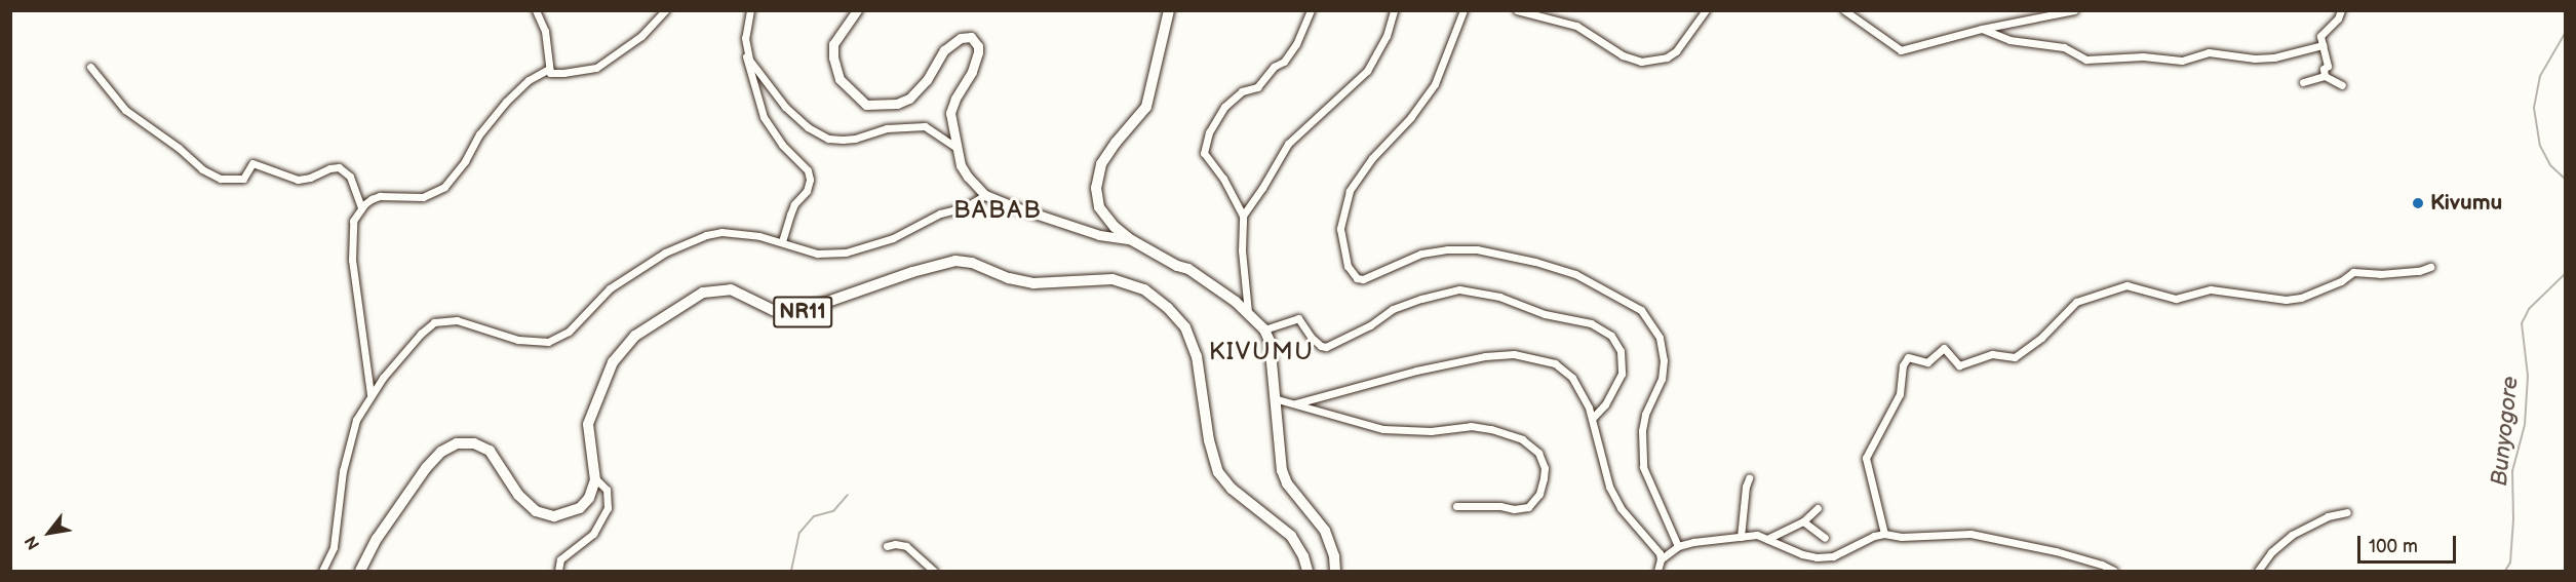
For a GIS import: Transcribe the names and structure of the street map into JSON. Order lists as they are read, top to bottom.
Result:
{
  "streets": {
    "highway": ["NR11"]
  },
  "districts": ["BABAB", "KIVUMU"],
  "water": ["Bunyogore"],
  "places": ["Kivumu"],
  "scale_bar": "100 m",
  "north": "bottom left"
}
